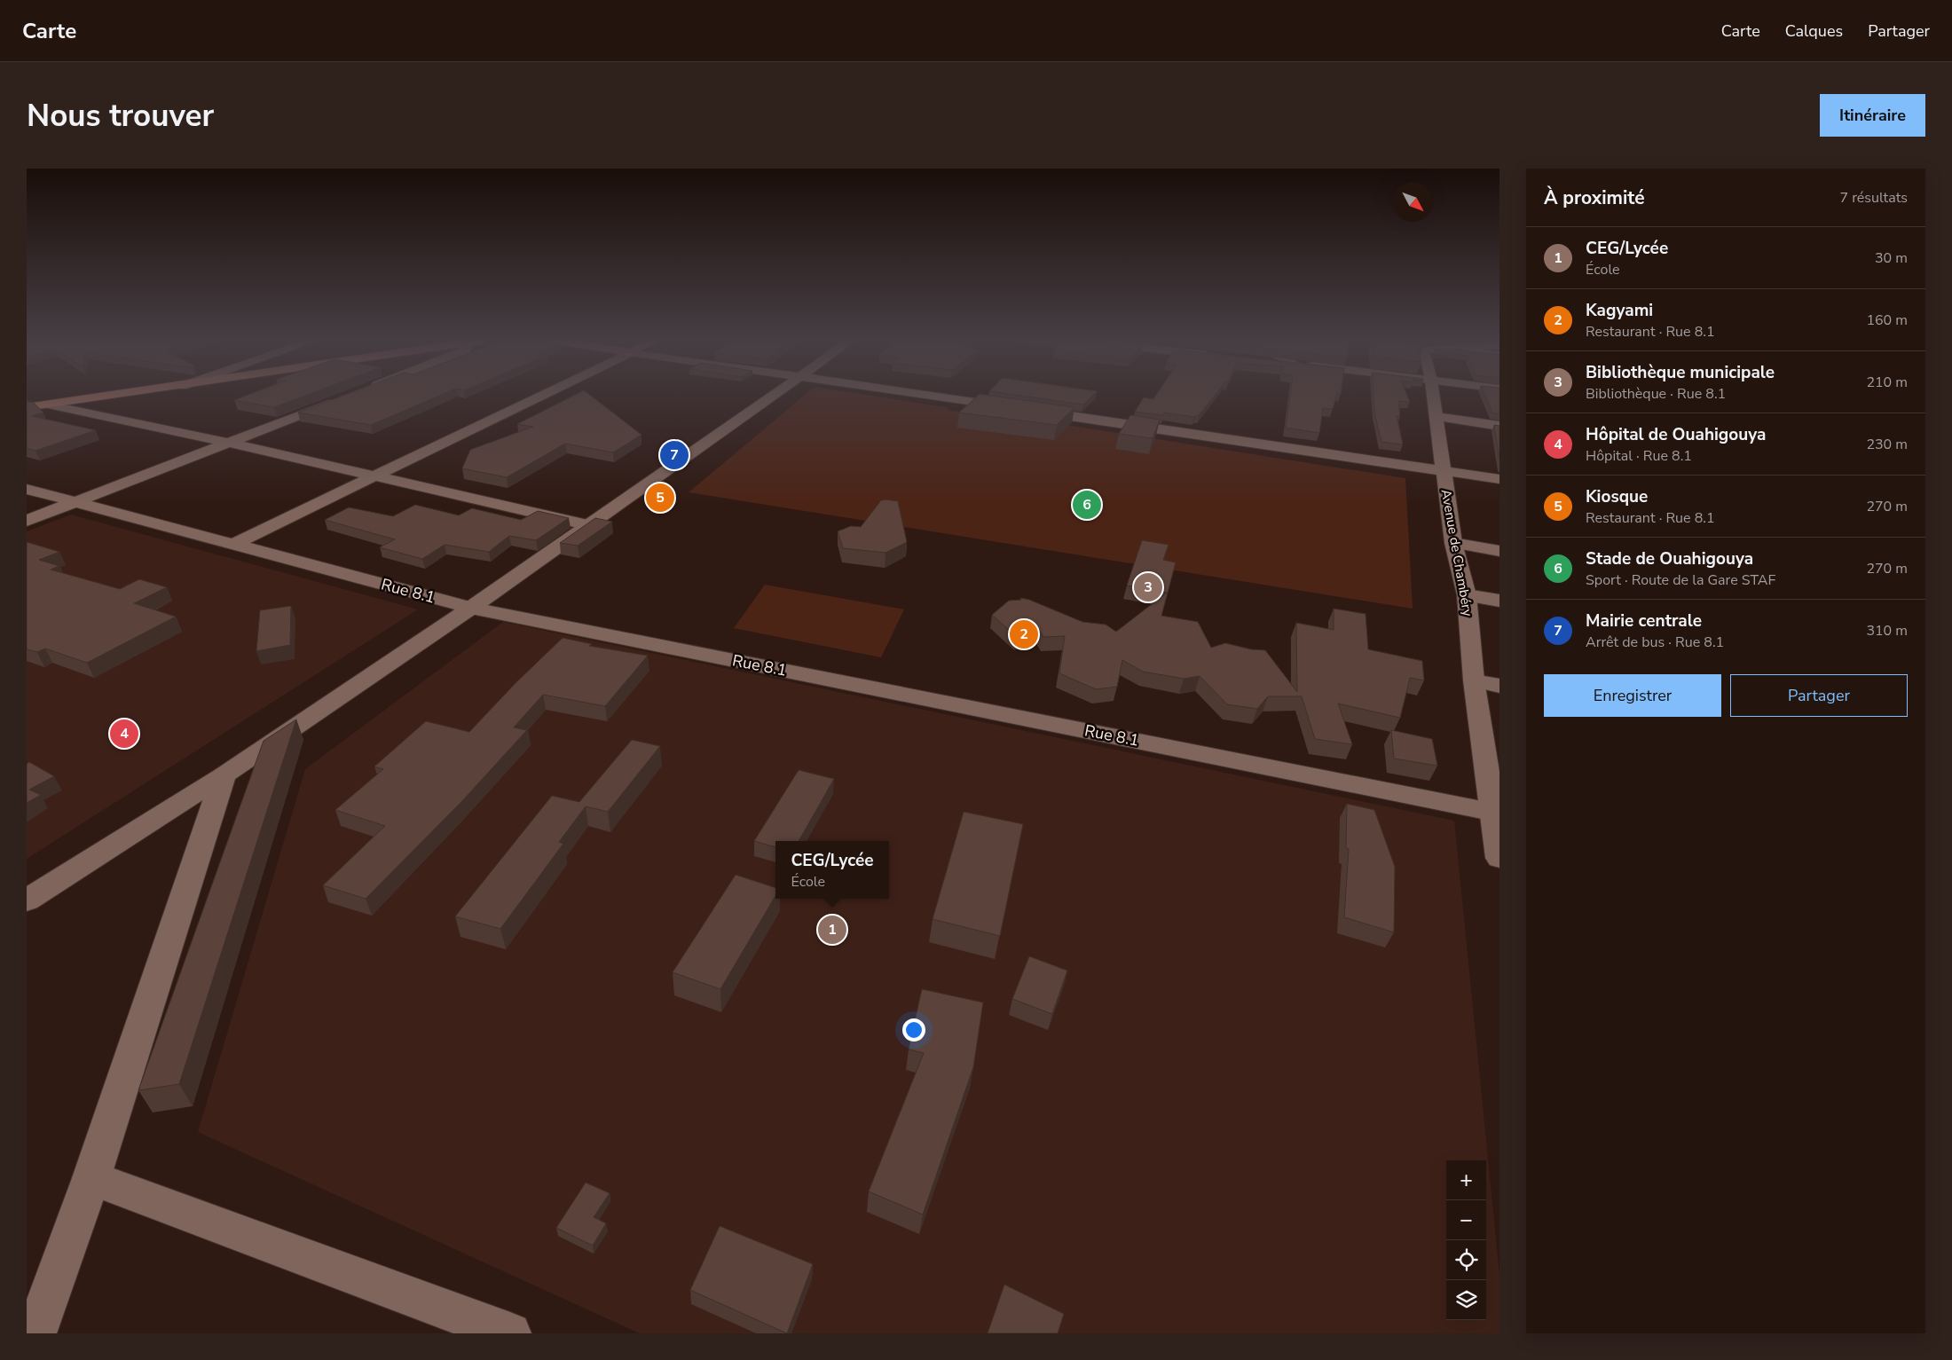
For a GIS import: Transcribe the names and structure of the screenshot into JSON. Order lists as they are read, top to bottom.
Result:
{
  "streets": {
    "street": ["Avenue de Chambéry", "Rue 8.1"]
  },
  "crossings": [
    ["Avenue de Chambéry", "Rue 8.1"]
  ],
  "north": "bottom right",
  "page": {
    "header": "Carte",
    "nav": ["Carte", "Calques", "Partager"],
    "buttons": [
      "Itinéraire",
      ["Enregistrer", "Partager"]
    ],
    "title": "Nous trouver",
    "heading": ["À proximité", "7 résultats"],
    "list": [
      {
        "mark": "1",
        "name": "CEG/Lycée",
        "note": "École",
        "value": "30 m"
      },
      {
        "mark": "2",
        "name": "Kagyami",
        "note": "Restaurant · Rue 8.1",
        "value": "160 m"
      },
      {
        "mark": "3",
        "name": "Bibliothèque municipale",
        "note": "Bibliothèque · Rue 8.1",
        "value": "210 m"
      },
      {
        "mark": "4",
        "name": "Hôpital de Ouahigouya",
        "note": "Hôpital · Rue 8.1",
        "value": "230 m"
      },
      {
        "mark": "5",
        "name": "Kiosque",
        "note": "Restaurant · Rue 8.1",
        "value": "270 m"
      },
      {
        "mark": "6",
        "name": "Stade de Ouahigouya",
        "note": "Sport · Route de la Gare STAF",
        "value": "270 m"
      },
      {
        "mark": "7",
        "name": "Mairie centrale",
        "note": "Arrêt de bus · Rue 8.1",
        "value": "310 m"
      }
    ],
    "pins": [
      "7",
      "5",
      "6",
      "3",
      "2",
      "4",
      "1"
    ],
    "popup": ["CEG/Lycée", "École"],
    "map_buttons": ["+", "−"]
  }
}
